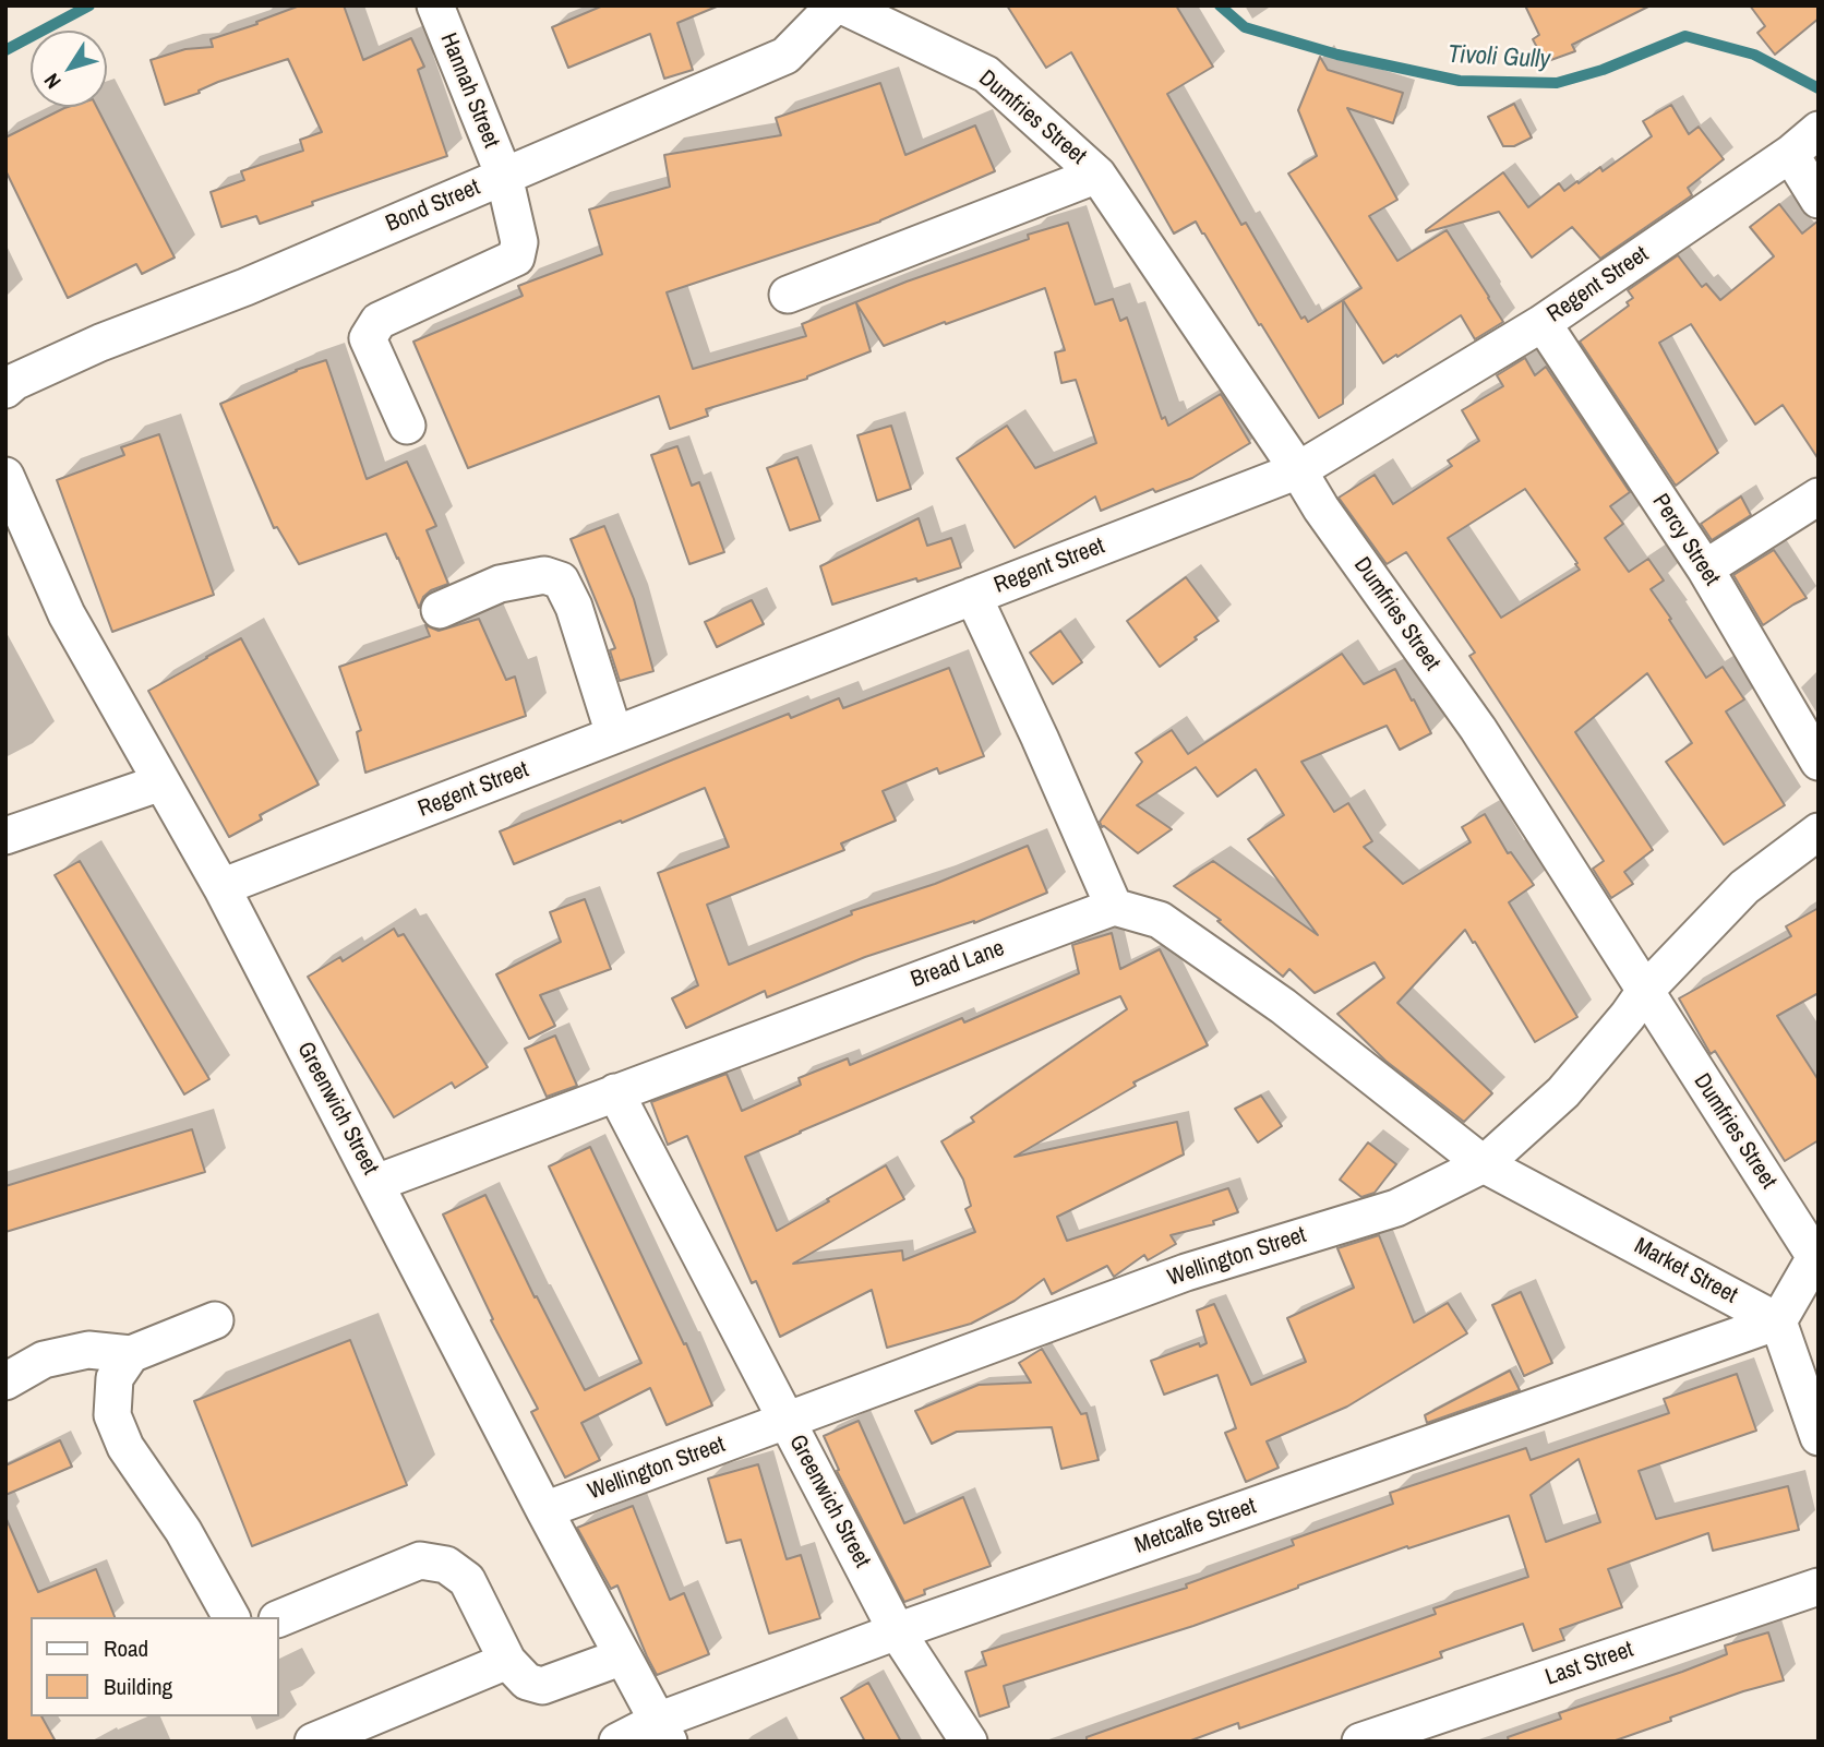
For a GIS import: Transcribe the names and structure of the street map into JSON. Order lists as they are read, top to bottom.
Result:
{
  "streets": {
    "street": [
      "Hannah Street",
      "Dumfries Street",
      "Bond Street",
      "Regent Street",
      "Percy Street",
      "Bread Lane",
      "Greenwich Street",
      "Wellington Street",
      "Market Street",
      "Metcalfe Street",
      "Last Street"
    ]
  },
  "crossings": [
    ["Hannah Street", "Bond Street"],
    ["Dumfries Street", "Regent Street"],
    ["Dumfries Street", "Wellington Street"],
    ["Dumfries Street", "Market Street"],
    ["Dumfries Street", "Metcalfe Street"],
    ["Regent Street", "Percy Street"],
    ["Regent Street", "Greenwich Street"],
    ["Bread Lane", "Greenwich Street"],
    ["Greenwich Street", "Wellington Street"],
    ["Greenwich Street", "Metcalfe Street"],
    ["Wellington Street", "Market Street"],
    ["Market Street", "Metcalfe Street"]
  ],
  "water": ["Tivoli Gully"],
  "legend": ["Road", "Building"],
  "north": "bottom left"
}
